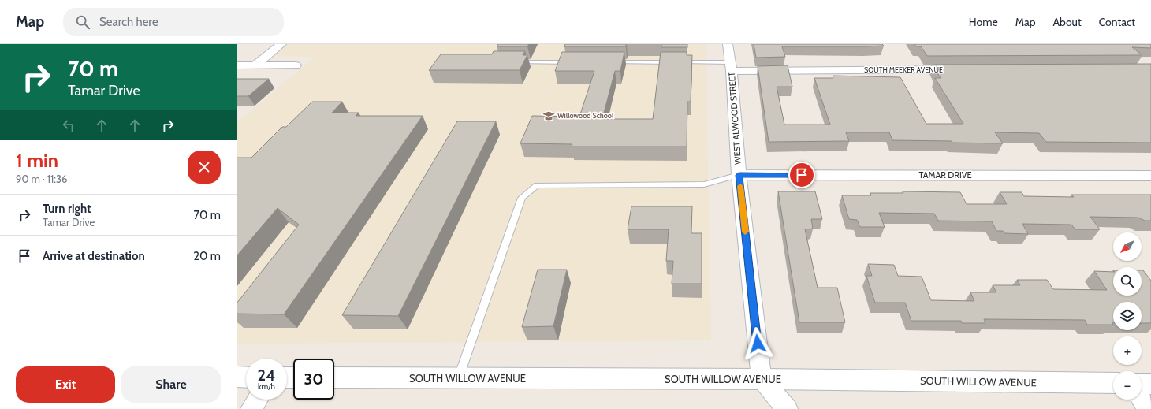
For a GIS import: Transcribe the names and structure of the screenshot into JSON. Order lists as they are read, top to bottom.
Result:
{
  "streets": {
    "street": [
      "SOUTH MEEKER AVENUE",
      "WEST ALWOOD STREET",
      "TAMAR DRIVE",
      "SOUTH WILLOW AVENUE"
    ]
  },
  "crossings": [
    ["SOUTH MEEKER AVENUE", "WEST ALWOOD STREET"],
    ["WEST ALWOOD STREET", "TAMAR DRIVE"],
    ["WEST ALWOOD STREET", "SOUTH WILLOW AVENUE"]
  ],
  "places": {
    "school or university": ["Willowood School"]
  },
  "north": "bottom left",
  "page": {
    "header": "Map",
    "search": "Search here",
    "nav": [
      "Home",
      "Map",
      "About",
      "Contact"
    ],
    "turn": ["70 m", "Tamar Drive"],
    "heading": ["1 min", "90 m · 11:36"],
    "list": [
      {
        "name": "Turn right",
        "note": "Tamar Drive",
        "value": "70 m"
      },
      {
        "name": "Arrive at destination",
        "value": "20 m"
      }
    ],
    "map_buttons": ["+", "−"],
    "speed": "24 km/h",
    "limit": "30",
    "buttons": ["Exit", "Share"]
  }
}
